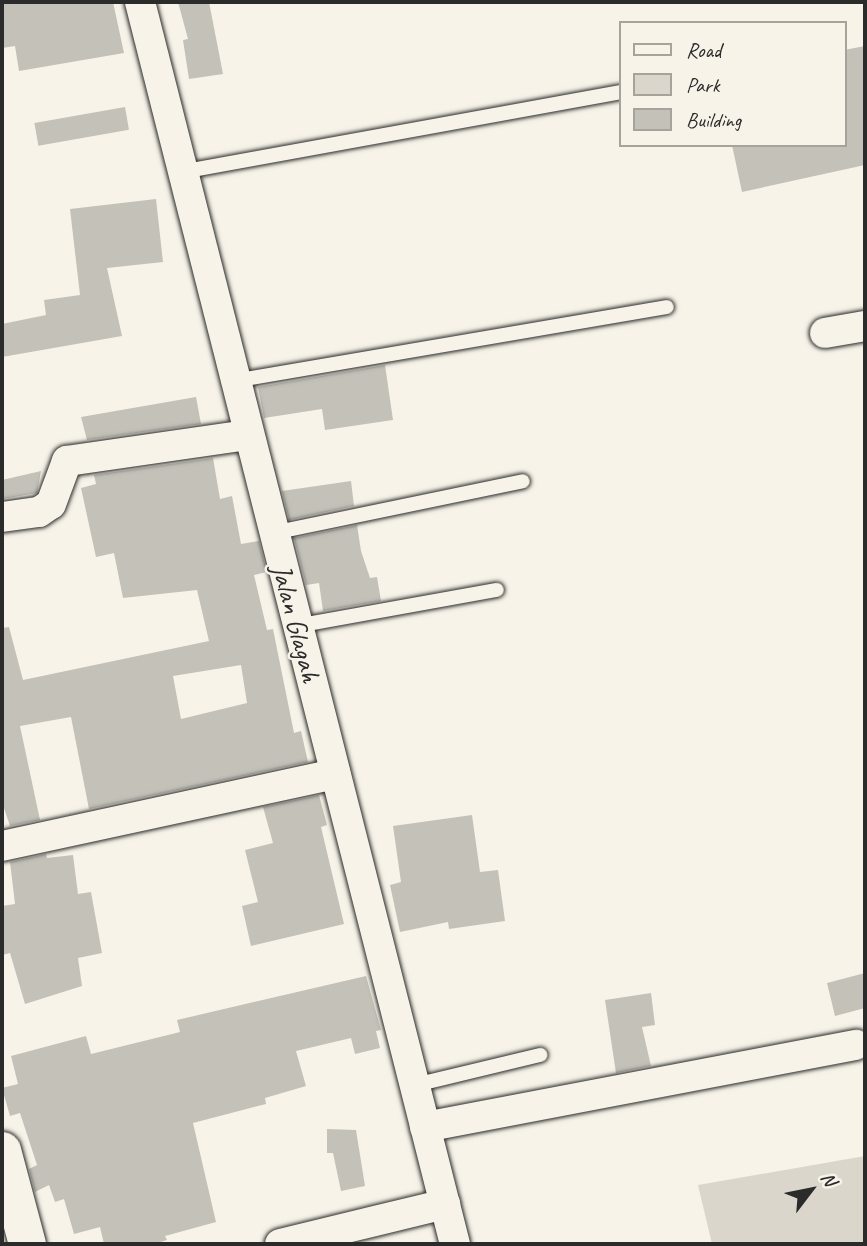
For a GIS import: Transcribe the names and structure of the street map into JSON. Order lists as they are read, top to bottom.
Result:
{
  "streets": {
    "street": ["Jalan Glagah"]
  },
  "legend": ["Road", "Park", "Building"],
  "north": "top right"
}
